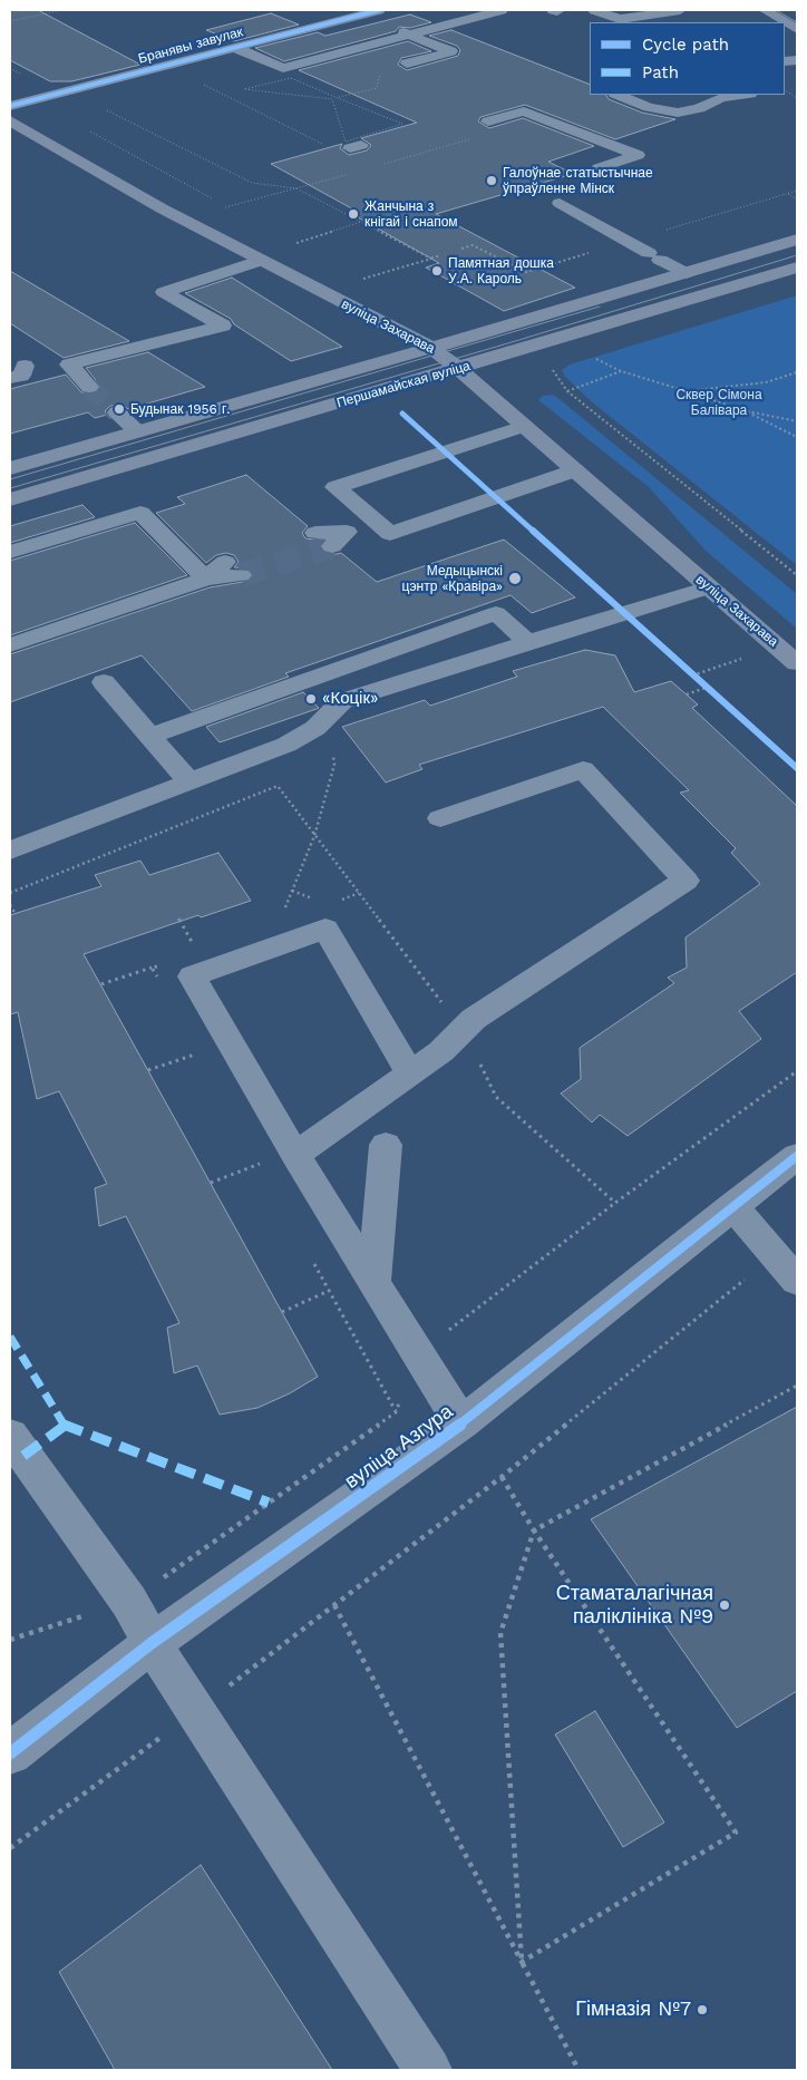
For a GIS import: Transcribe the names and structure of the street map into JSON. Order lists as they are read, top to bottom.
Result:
{
  "streets": {
    "main road": ["вуліца Захарава", "Першамайская вуліца"],
    "street": ["Бранявы завулак", "вуліца Азгура"]
  },
  "crossings": [
    ["вуліца Захарава", "Першамайская вуліца"]
  ],
  "parks": ["Сквер Сімона Балівара"],
  "places": [
    "Галоўнае статыстычнае ўпраўленне Мінск",
    "Жанчына з кнігай і снапом",
    "Памятная дошка У.А. Кароль",
    "Будынак 1956 г.",
    "Медыцынскі цэнтр «Кравіра»",
    "«Коцік»",
    "Стаматалагічная паліклініка №9",
    "Гімназія №7"
  ],
  "legend": ["Cycle path", "Path"]
}
